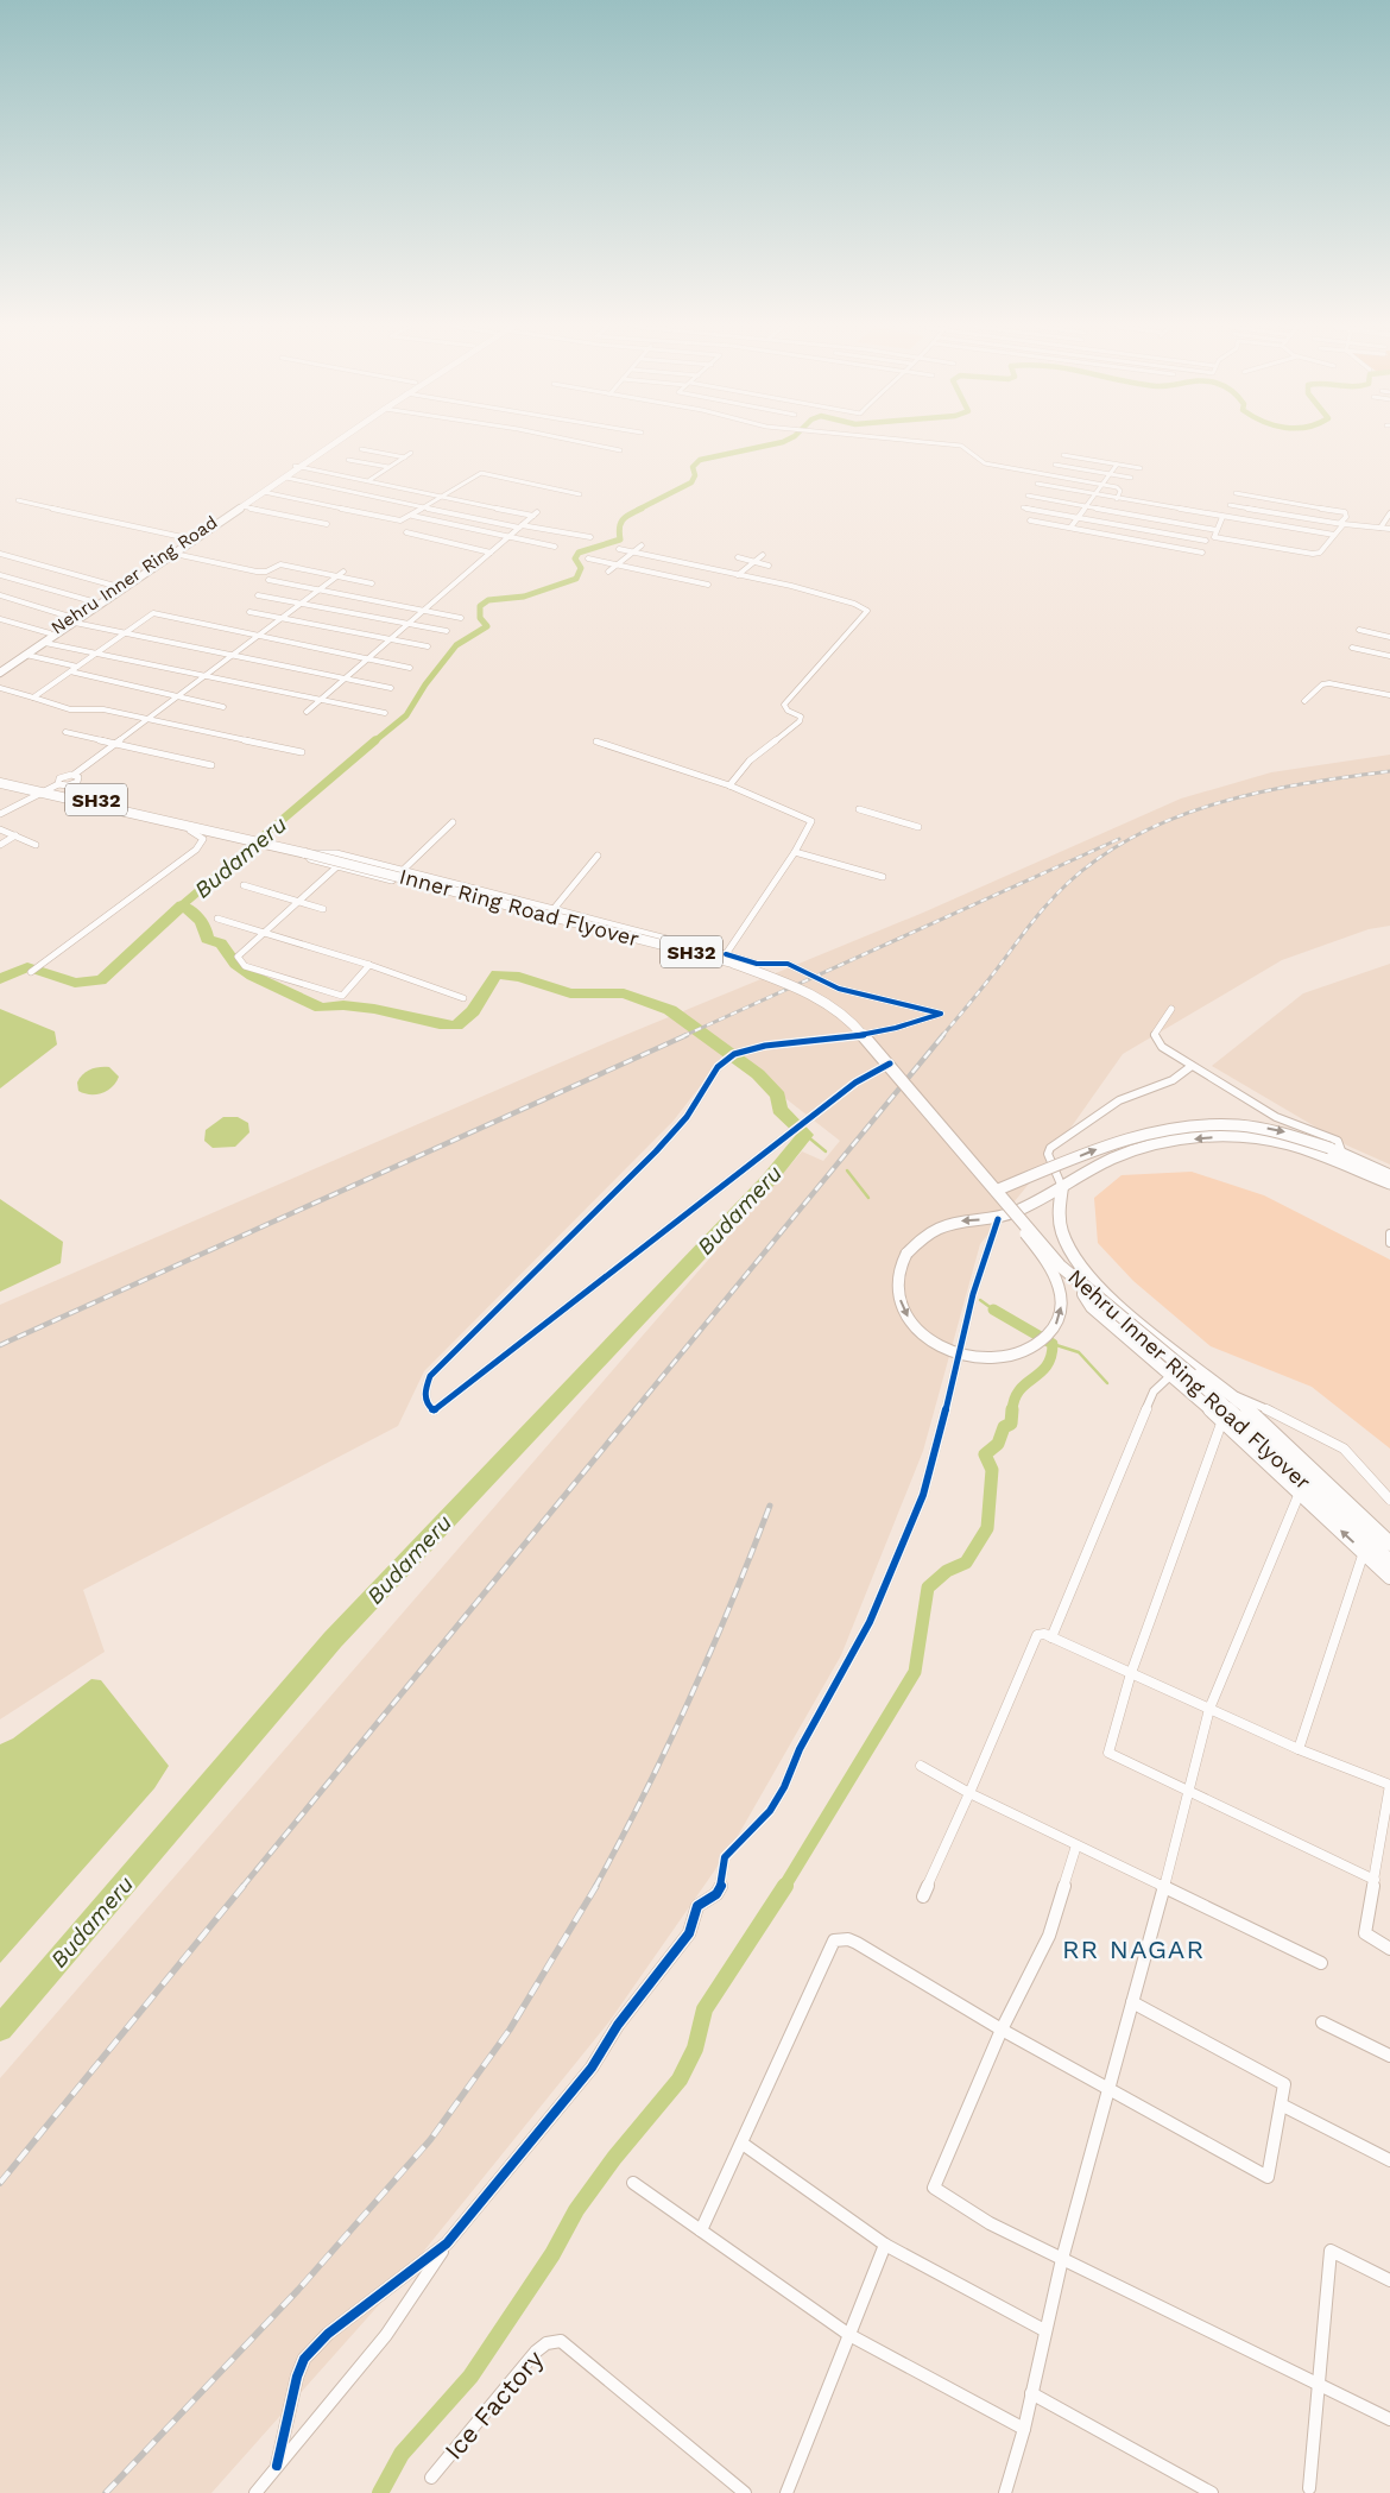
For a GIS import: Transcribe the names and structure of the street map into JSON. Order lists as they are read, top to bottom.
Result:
{
  "streets": {
    "main road": [
      "Nehru Inner Ring Road",
      "SH32",
      "Inner Ring Road Flyover",
      "Nehru Inner Ring Road Flyover"
    ],
    "street": ["Ice Factory"]
  },
  "crossings": [
    ["SH32", "Inner Ring Road Flyover"],
    ["Inner Ring Road Flyover", "Nehru Inner Ring Road Flyover"]
  ],
  "districts": ["RR NAGAR"],
  "water": ["Budameru"]
}
